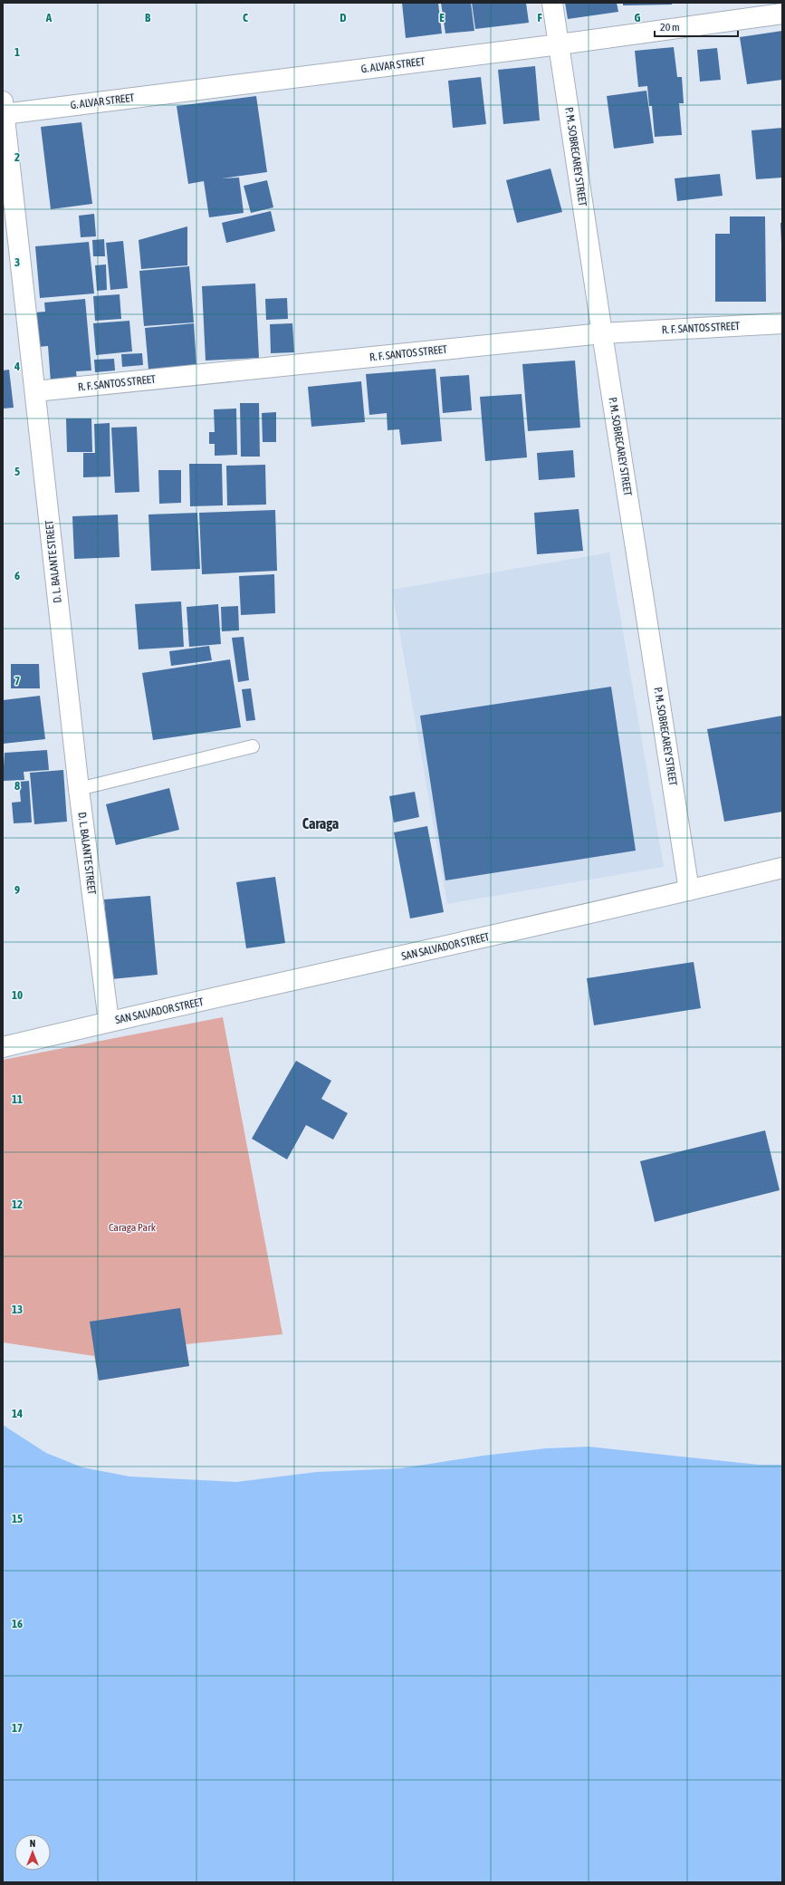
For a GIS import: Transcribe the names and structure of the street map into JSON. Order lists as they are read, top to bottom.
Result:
{
  "streets": {
    "street": [
      "G. ALVAR STREET",
      "P. M. SOBRECAREY STREET",
      "R. F. SANTOS STREET",
      "D. L. BALANTE STREET",
      "SAN SALVADOR STREET"
    ]
  },
  "crossings": [
    ["G. ALVAR STREET", "P. M. SOBRECAREY STREET"],
    ["G. ALVAR STREET", "D. L. BALANTE STREET"],
    ["P. M. SOBRECAREY STREET", "R. F. SANTOS STREET"],
    ["P. M. SOBRECAREY STREET", "SAN SALVADOR STREET"],
    ["R. F. SANTOS STREET", "D. L. BALANTE STREET"],
    ["D. L. BALANTE STREET", "SAN SALVADOR STREET"]
  ],
  "districts": ["Caraga"],
  "parks": ["Caraga Park"],
  "scale_bar": "20 m",
  "north": "top",
  "grid": {
    "columns": [
      "A",
      "B",
      "C",
      "D",
      "E",
      "F",
      "G"
    ],
    "rows": [
      "1",
      "2",
      "3",
      "4",
      "5",
      "6",
      "7",
      "8",
      "9",
      "10",
      "11",
      "12",
      "13",
      "14",
      "15",
      "16",
      "17"
    ]
  }
}
